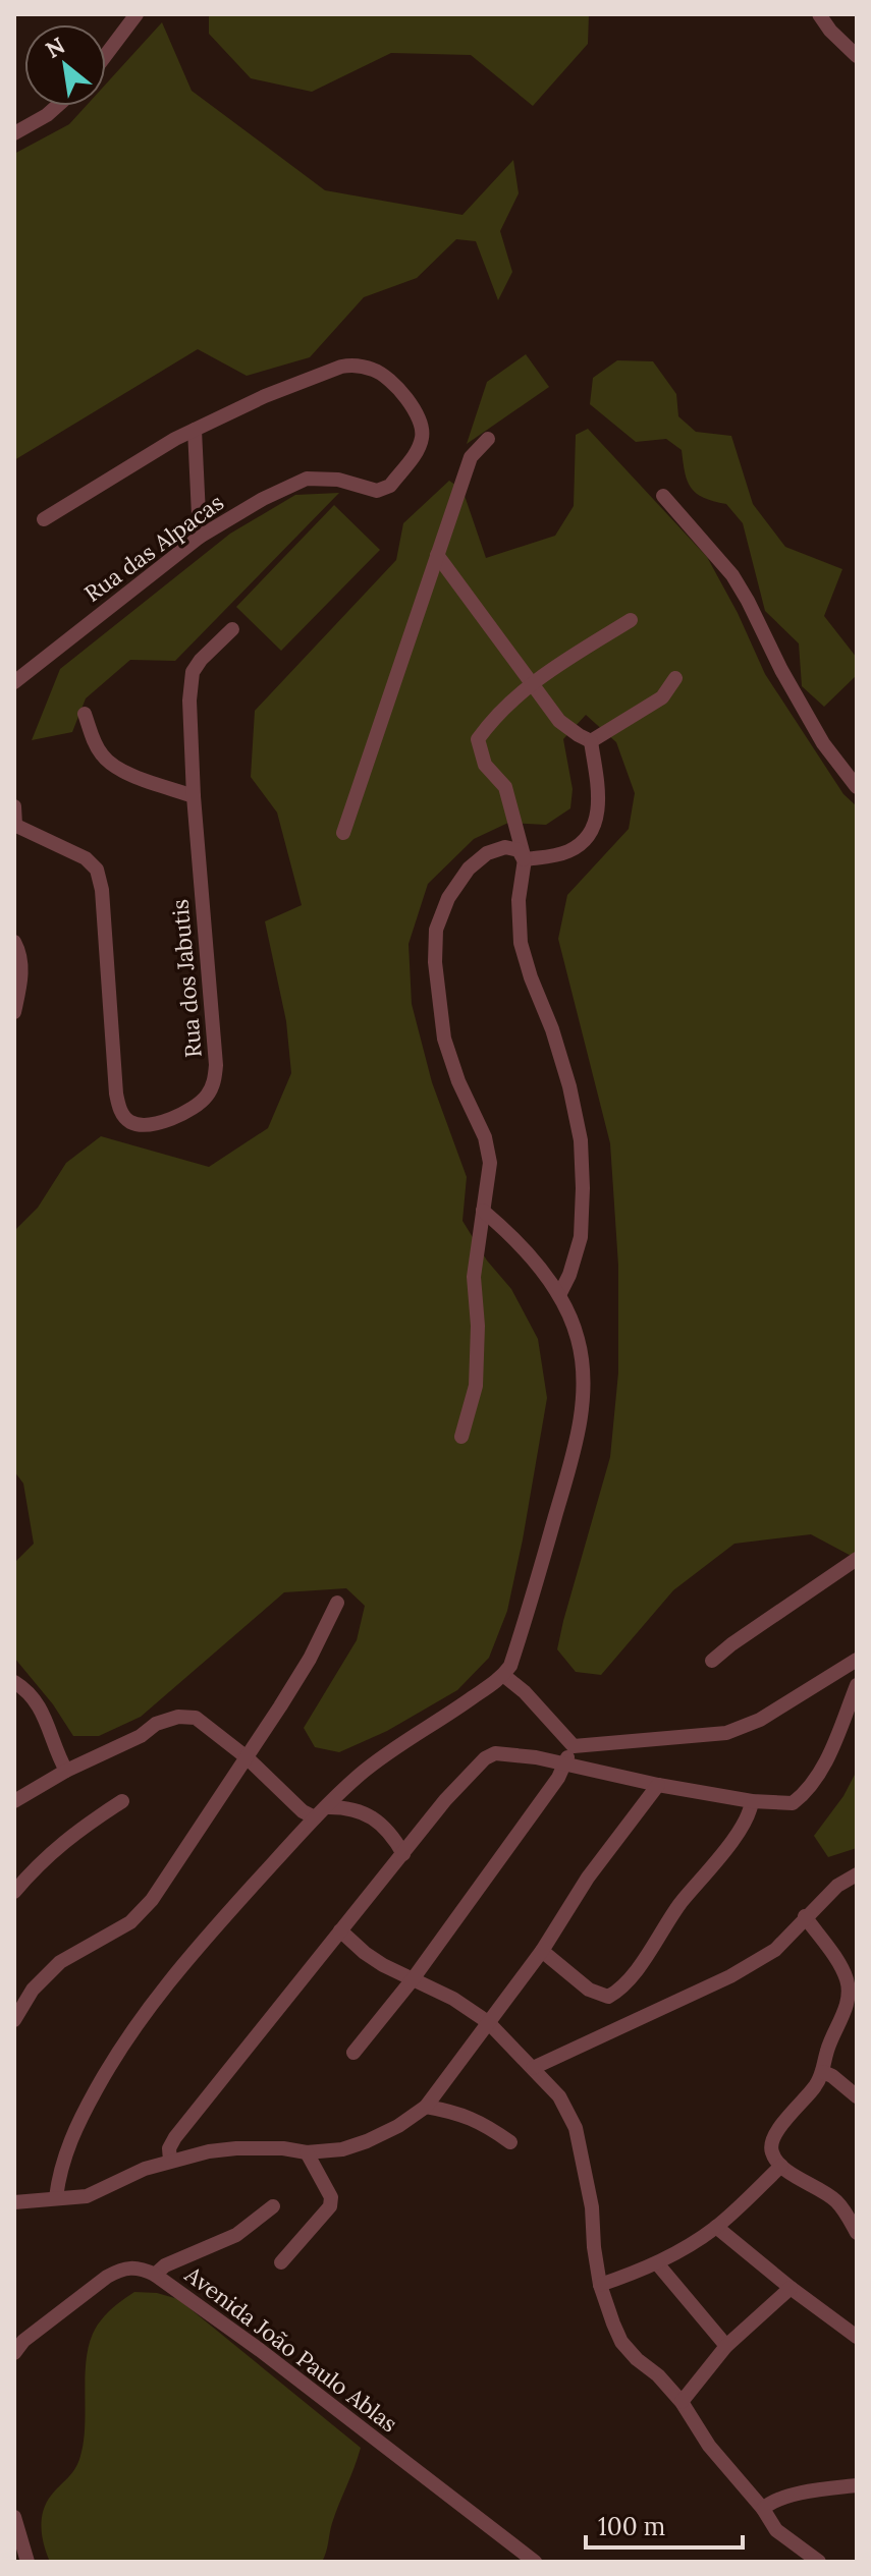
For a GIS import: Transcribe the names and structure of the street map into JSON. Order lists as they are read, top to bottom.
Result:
{
  "streets": {
    "street": ["Rua das Alpacas", "Rua dos Jabutis", "Avenida João Paulo Ablas"]
  },
  "scale_bar": "100 m",
  "north": "top left"
}
